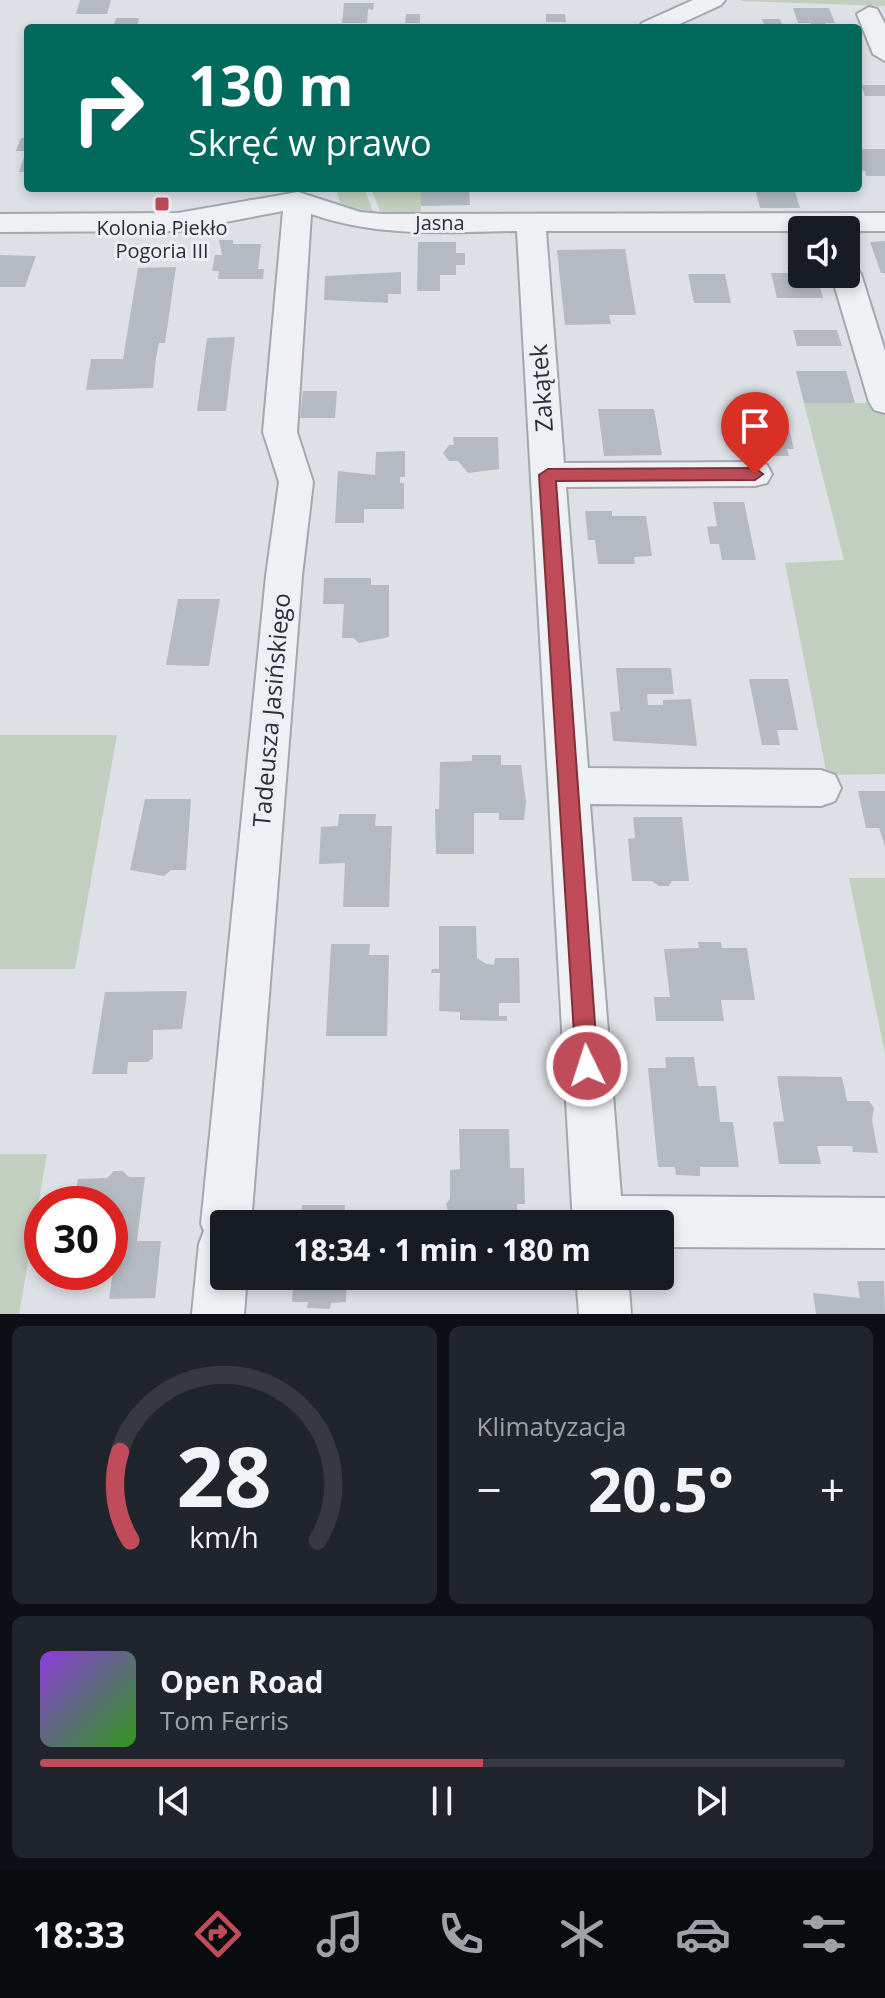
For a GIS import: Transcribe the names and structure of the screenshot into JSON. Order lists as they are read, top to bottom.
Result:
{
  "streets": {
    "street": ["Jasna", "Zakątek", "Tadeusza Jasińskiego"]
  },
  "crossings": [
    ["Jasna", "Zakątek"],
    ["Jasna", "Tadeusza Jasińskiego"]
  ],
  "places": {
    "transit": ["Kolonia Piekło Pogoria III"]
  },
  "page": {
    "turn": ["130 m", "Skręć w prawo"],
    "limit": "30",
    "trip": "18:34 · 1 min · 180 m",
    "tile": "Klimatyzacja",
    "heat": ["−", "20.5°", "+"],
    "song": ["Open Road", "Tom Ferris"],
    "tabs": "18:33",
    "gauge": ["28", "km/h"]
  }
}
